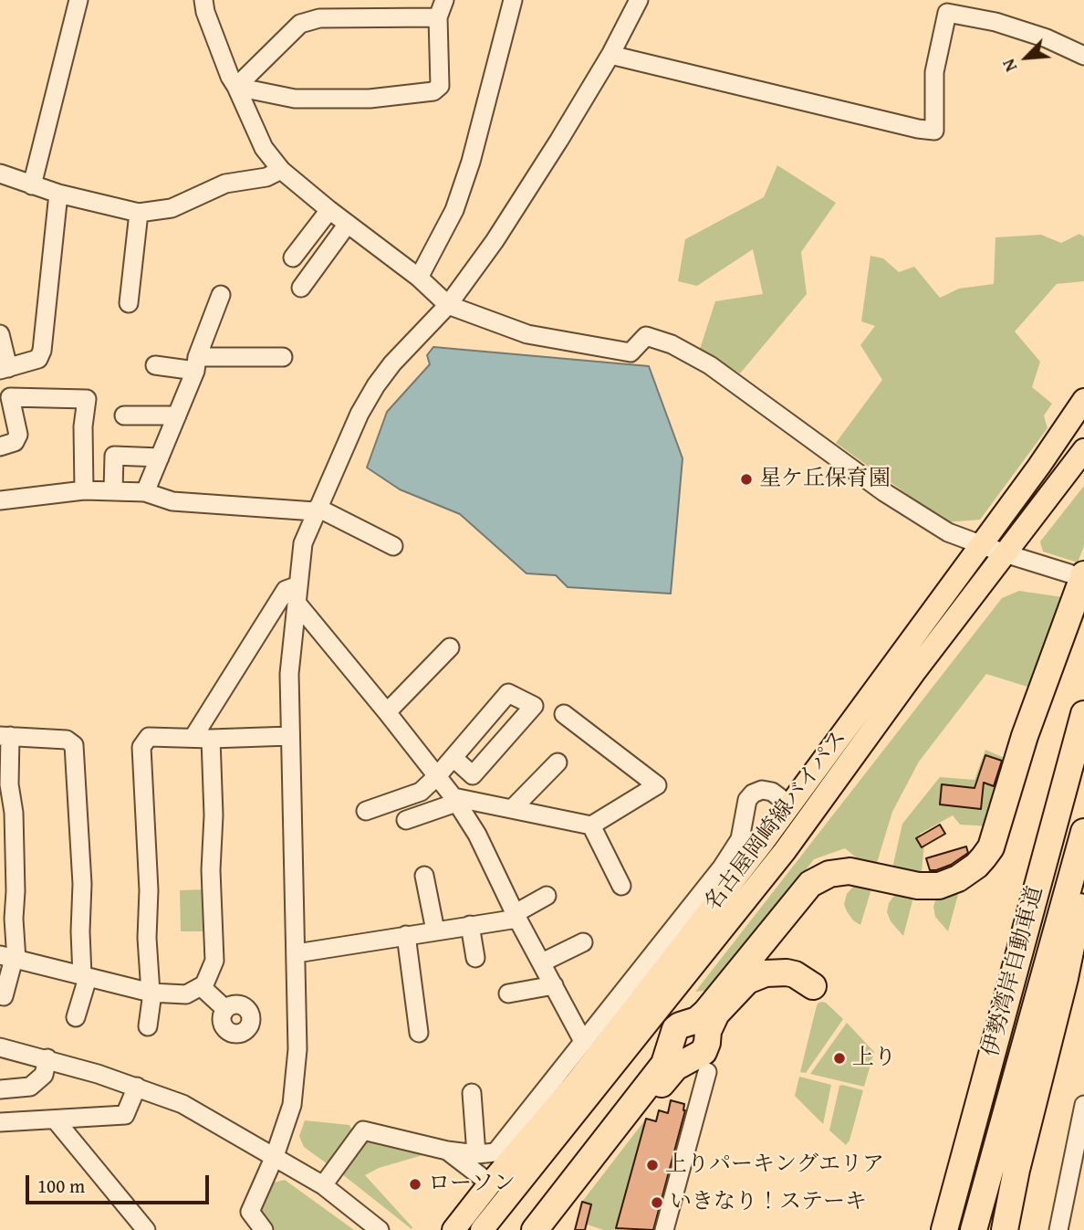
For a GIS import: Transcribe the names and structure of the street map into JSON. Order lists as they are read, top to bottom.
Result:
{
  "streets": {
    "highway": ["伊勢湾岸自動車道"],
    "main road": ["名古屋岡崎線バイパス"]
  },
  "places": [
    "星ケ丘保育園",
    "上り",
    "上りパーキングエリア",
    "ローソン",
    "いきなり！ステーキ"
  ],
  "scale_bar": "100 m",
  "north": "bottom left"
}
